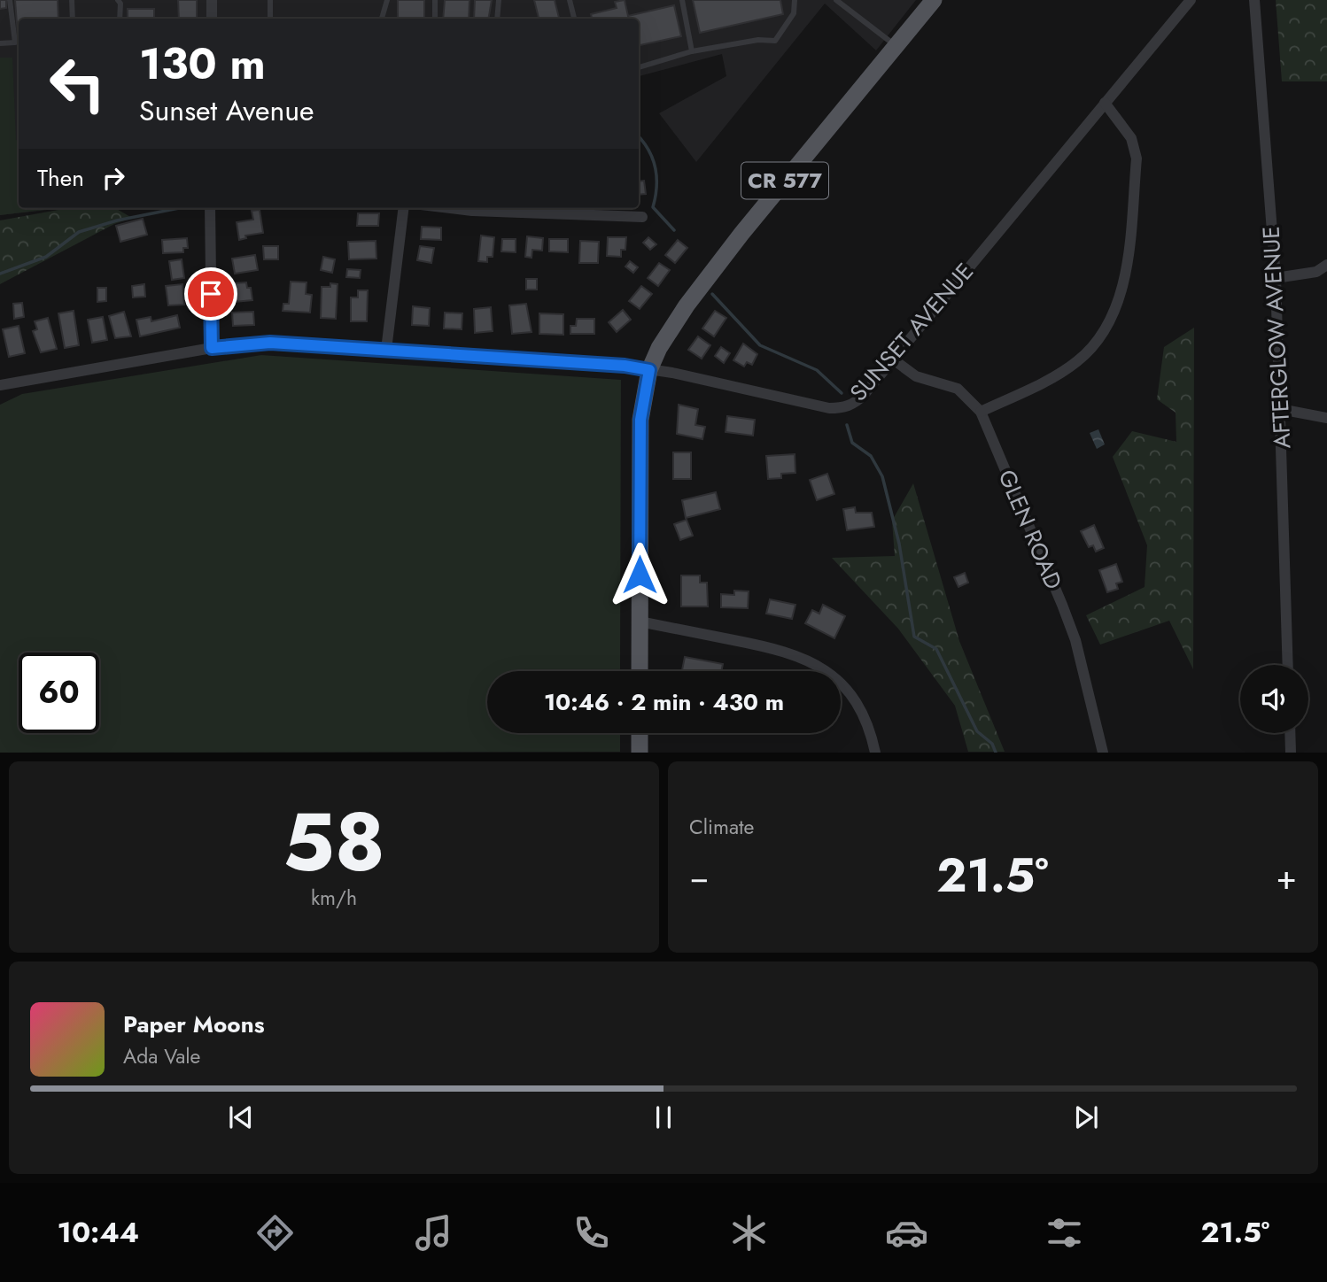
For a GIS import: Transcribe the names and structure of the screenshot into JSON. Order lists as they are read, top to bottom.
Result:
{
  "streets": {
    "main road": ["CR 577"],
    "street": ["SUNSET AVENUE", "AFTERGLOW AVENUE", "GLEN ROAD"]
  },
  "crossings": [
    ["CR 577", "SUNSET AVENUE"],
    ["SUNSET AVENUE", "GLEN ROAD"]
  ],
  "page": {
    "turn": ["130 m", "Sunset Avenue"],
    "then": "Then",
    "limit": "60",
    "trip": "10:46 · 2 min · 430 m",
    "tile": [
      ["58", "km/h"],
      "Climate"
    ],
    "heat": ["−", "21.5°", "+"],
    "song": ["Paper Moons", "Ada Vale"],
    "tabs": ["10:44", "21.5°"]
  }
}
